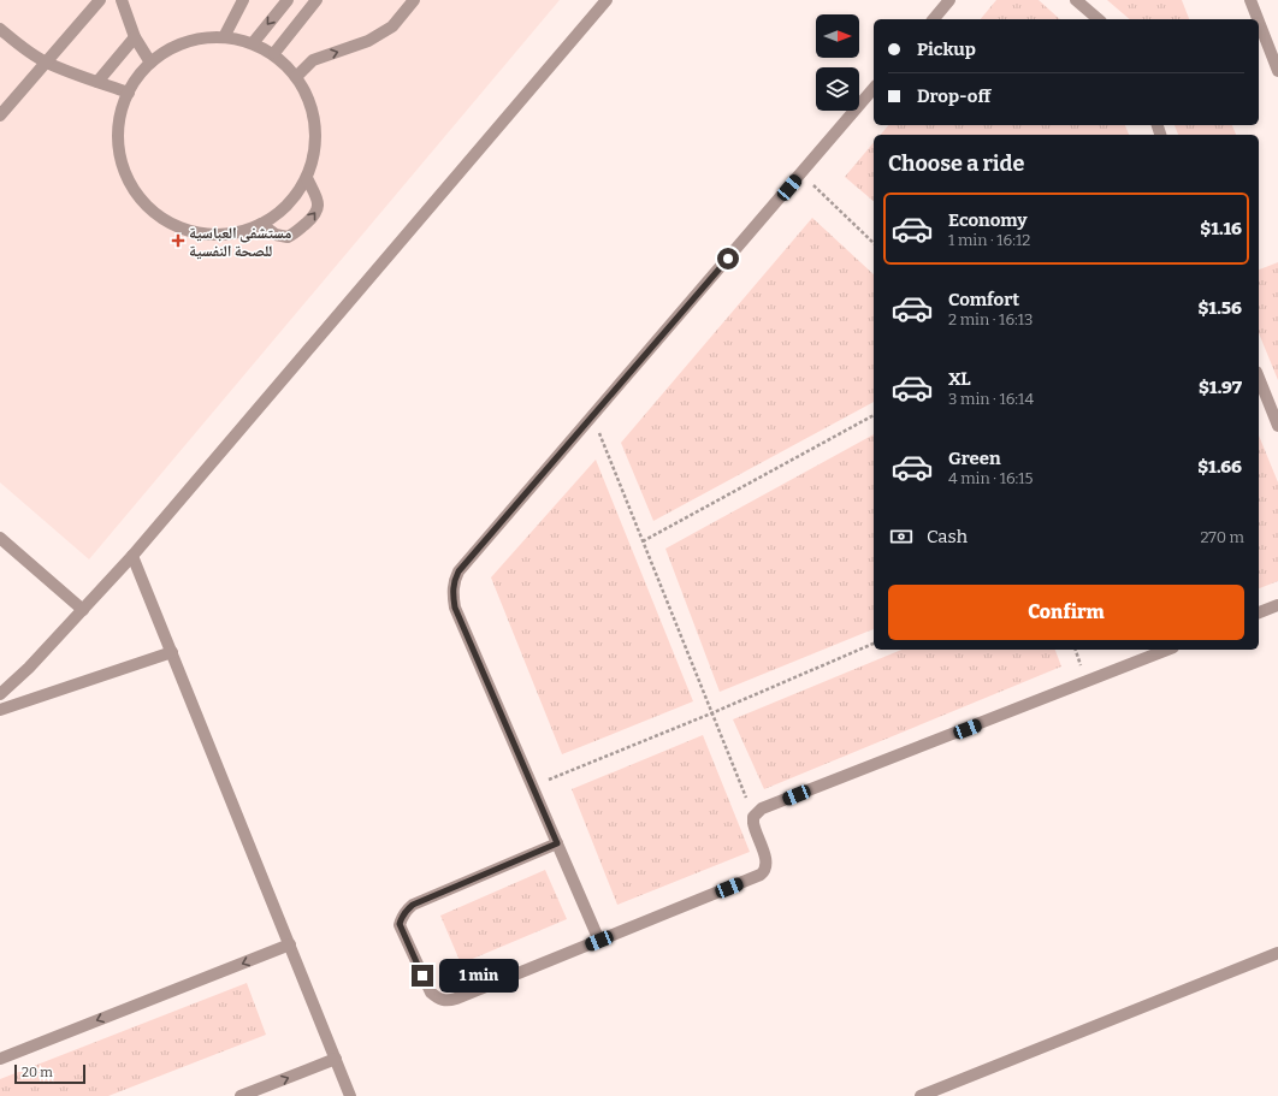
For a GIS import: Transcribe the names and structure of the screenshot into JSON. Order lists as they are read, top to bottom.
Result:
{
  "places": {
    "health": ["مستشفى العباسية للصحة النفسية"]
  },
  "scale_bar": "20 m",
  "north": "right",
  "page": {
    "banner": ["Pickup", "Drop-off"],
    "heading": "Choose a ride",
    "list": [
      {
        "name": "Economy",
        "note": "1 min · 16:12",
        "value": "$1.16"
      },
      {
        "name": "Comfort",
        "note": "2 min · 16:13",
        "value": "$1.56"
      },
      {
        "name": "XL",
        "note": "3 min · 16:14",
        "value": "$1.97"
      },
      {
        "name": "Green",
        "note": "4 min · 16:15",
        "value": "$1.66"
      }
    ],
    "pay": ["Cash", "270 m"],
    "buttons": "Confirm",
    "bubble": "1 min",
    "scale": "20 m"
  }
}
